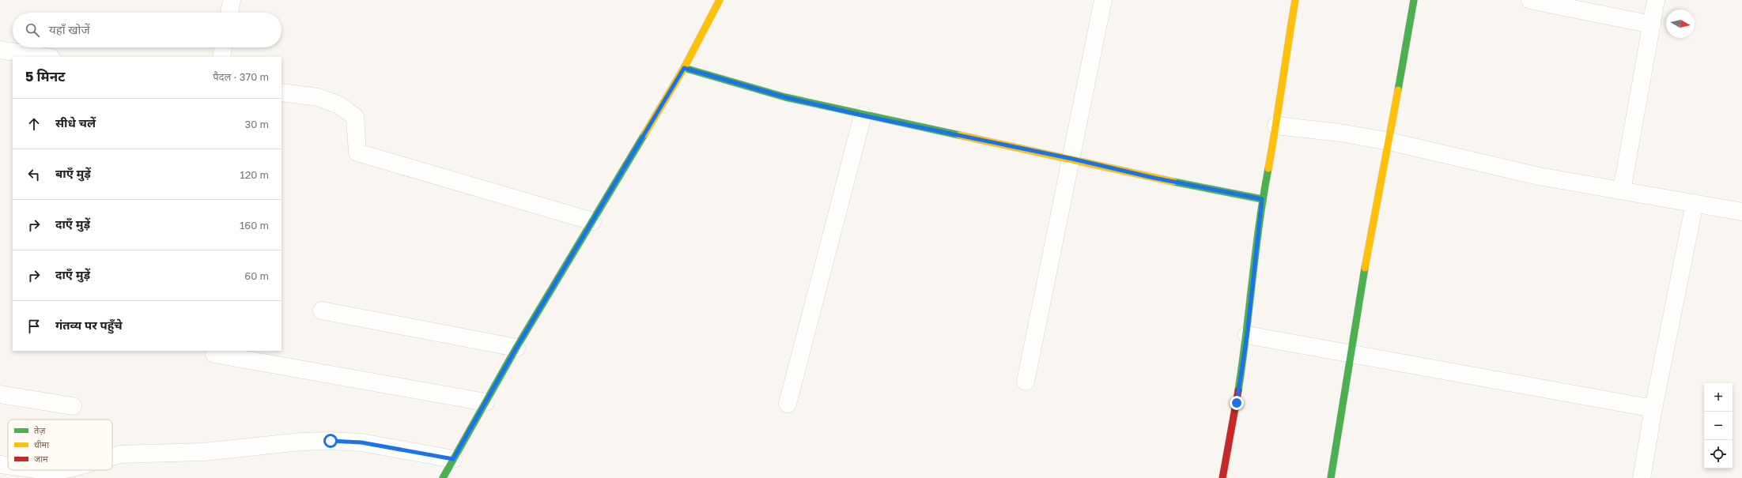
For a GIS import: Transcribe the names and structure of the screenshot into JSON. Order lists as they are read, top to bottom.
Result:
{
  "legend": ["तेज़", "धीमा", "जाम"],
  "north": "right",
  "page": {
    "search": "यहाँ खोजें",
    "heading": ["5 मिनट", "पैदल · 370 m"],
    "list": [
      ["सीधे चलें", "30 m"],
      ["बाएँ मुड़ें", "120 m"],
      ["दाएँ मुड़ें", "160 m"],
      ["दाएँ मुड़ें", "60 m"],
      "गंतव्य पर पहुँचे"
    ],
    "map_buttons": ["+", "−"]
  }
}
